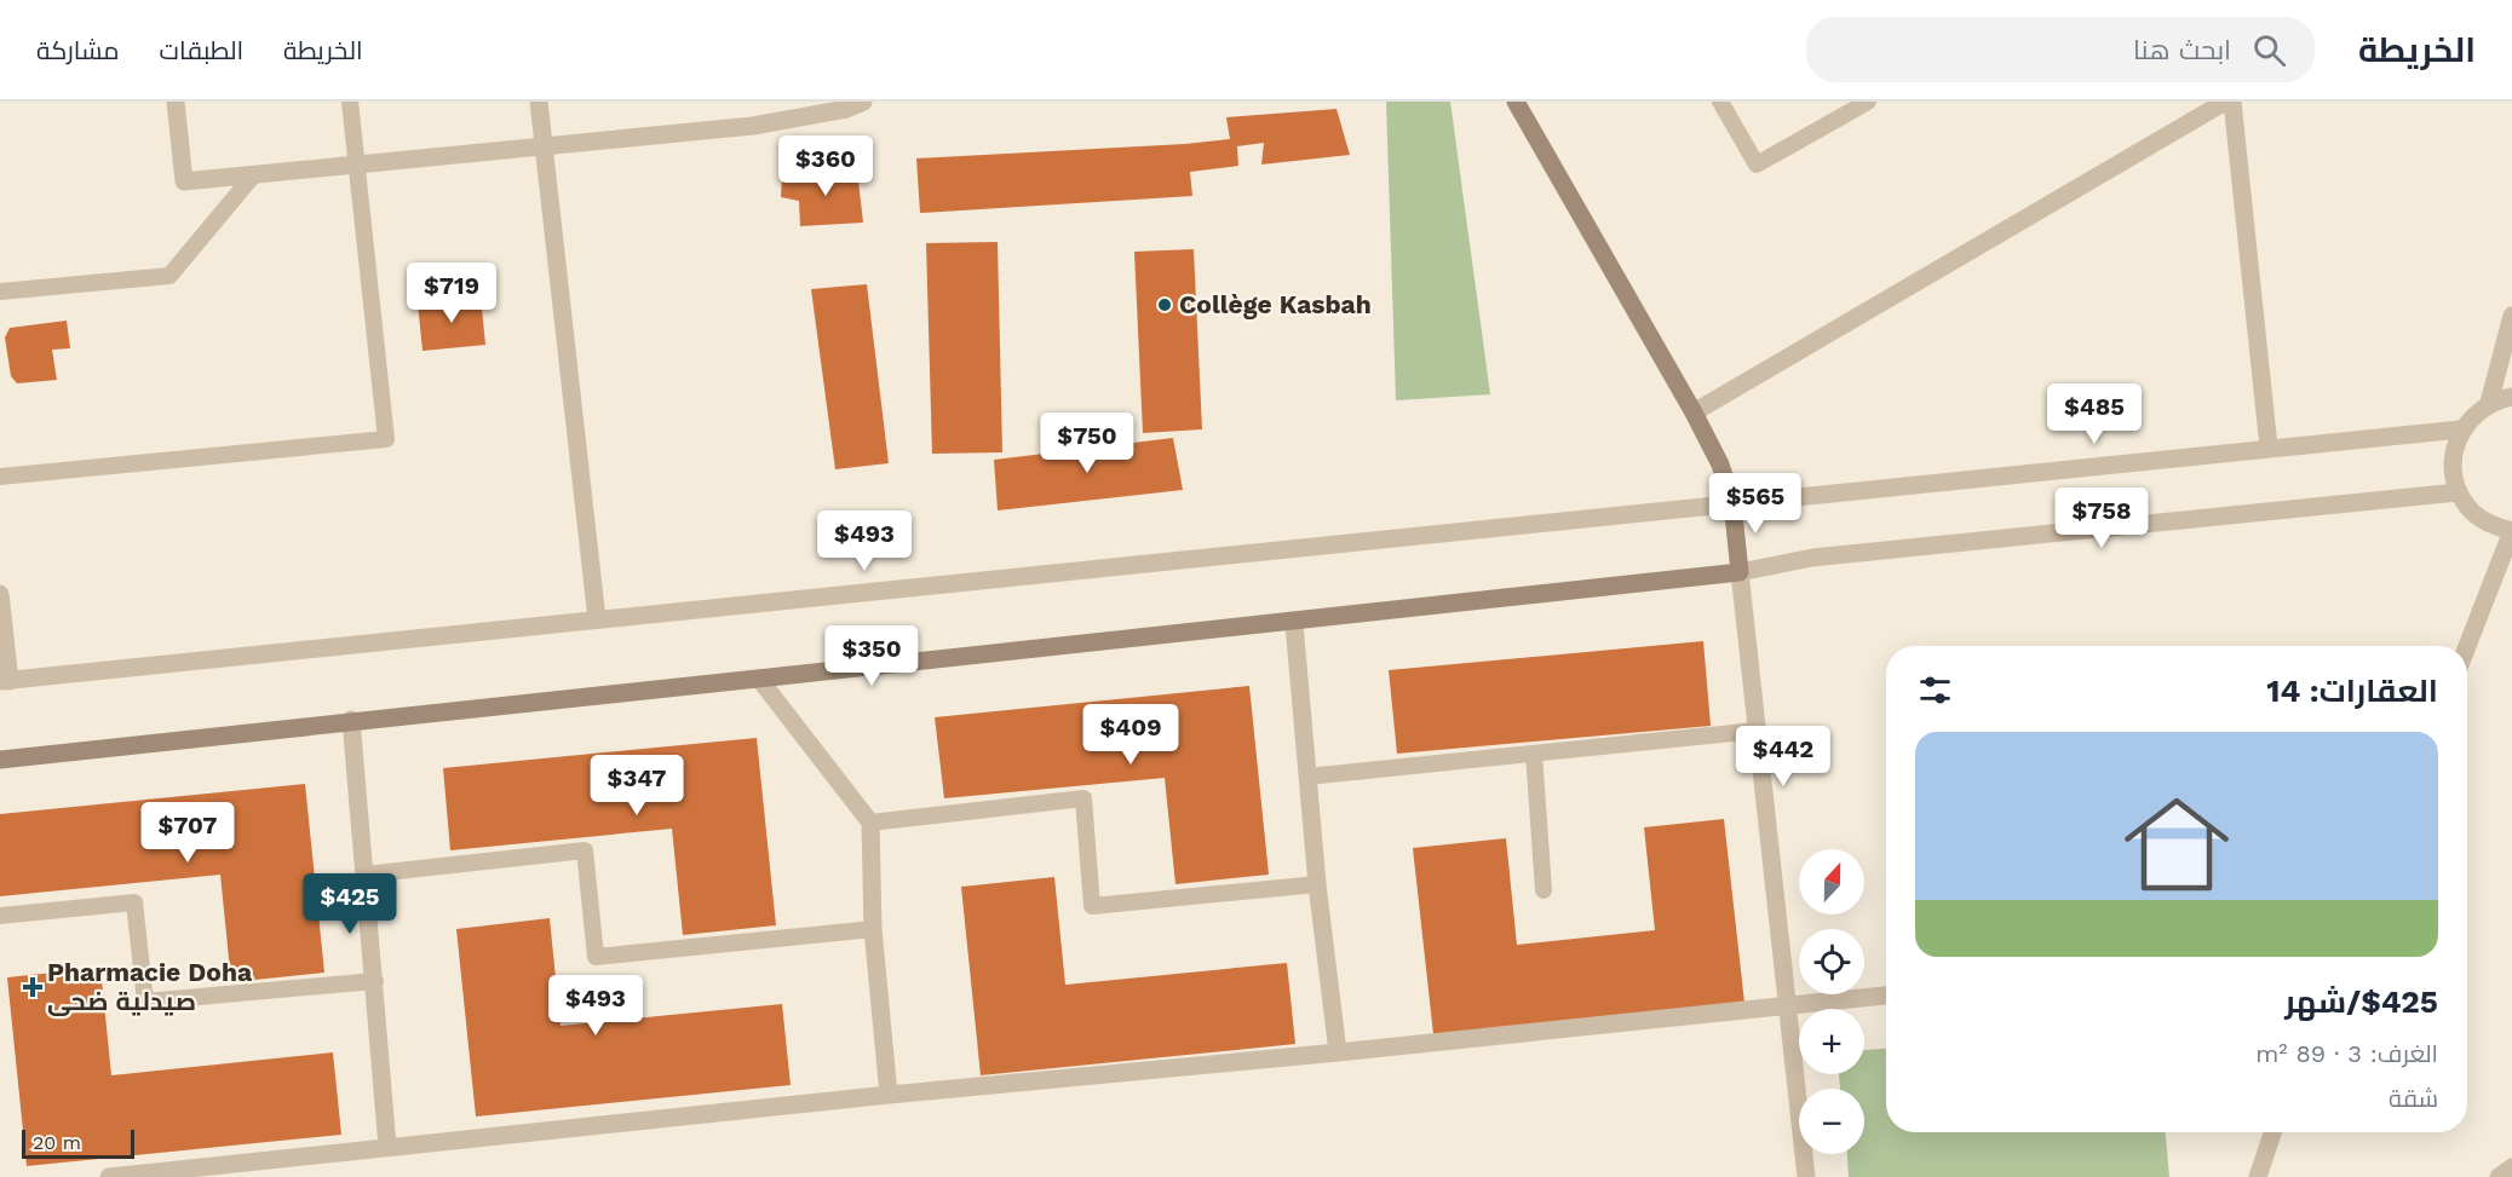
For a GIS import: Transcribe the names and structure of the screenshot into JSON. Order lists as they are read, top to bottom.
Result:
{
  "places": {
    "other": ["Collège Kasbah"],
    "health": ["Pharmacie Doha صيدلية ضحى"]
  },
  "scale_bar": "20 m",
  "north": "top",
  "page": {
    "header": "الخريطة",
    "search": "ابحث هنا",
    "nav": ["الخريطة", "الطبقات", "مشاركة"],
    "price": [
      "$360",
      "$719",
      "$485",
      "$750",
      "$565",
      "$758",
      "$493",
      "$350",
      "$409",
      "$442",
      "$347",
      "$707",
      "$425",
      "$493"
    ],
    "heading": "العقارات: 14",
    "list": [
      {
        "name": "$425/شهر",
        "note": "الغرف: 3 · 89 m² · شقة"
      }
    ],
    "map_buttons": ["+", "−"],
    "scale": "20 m"
  }
}
